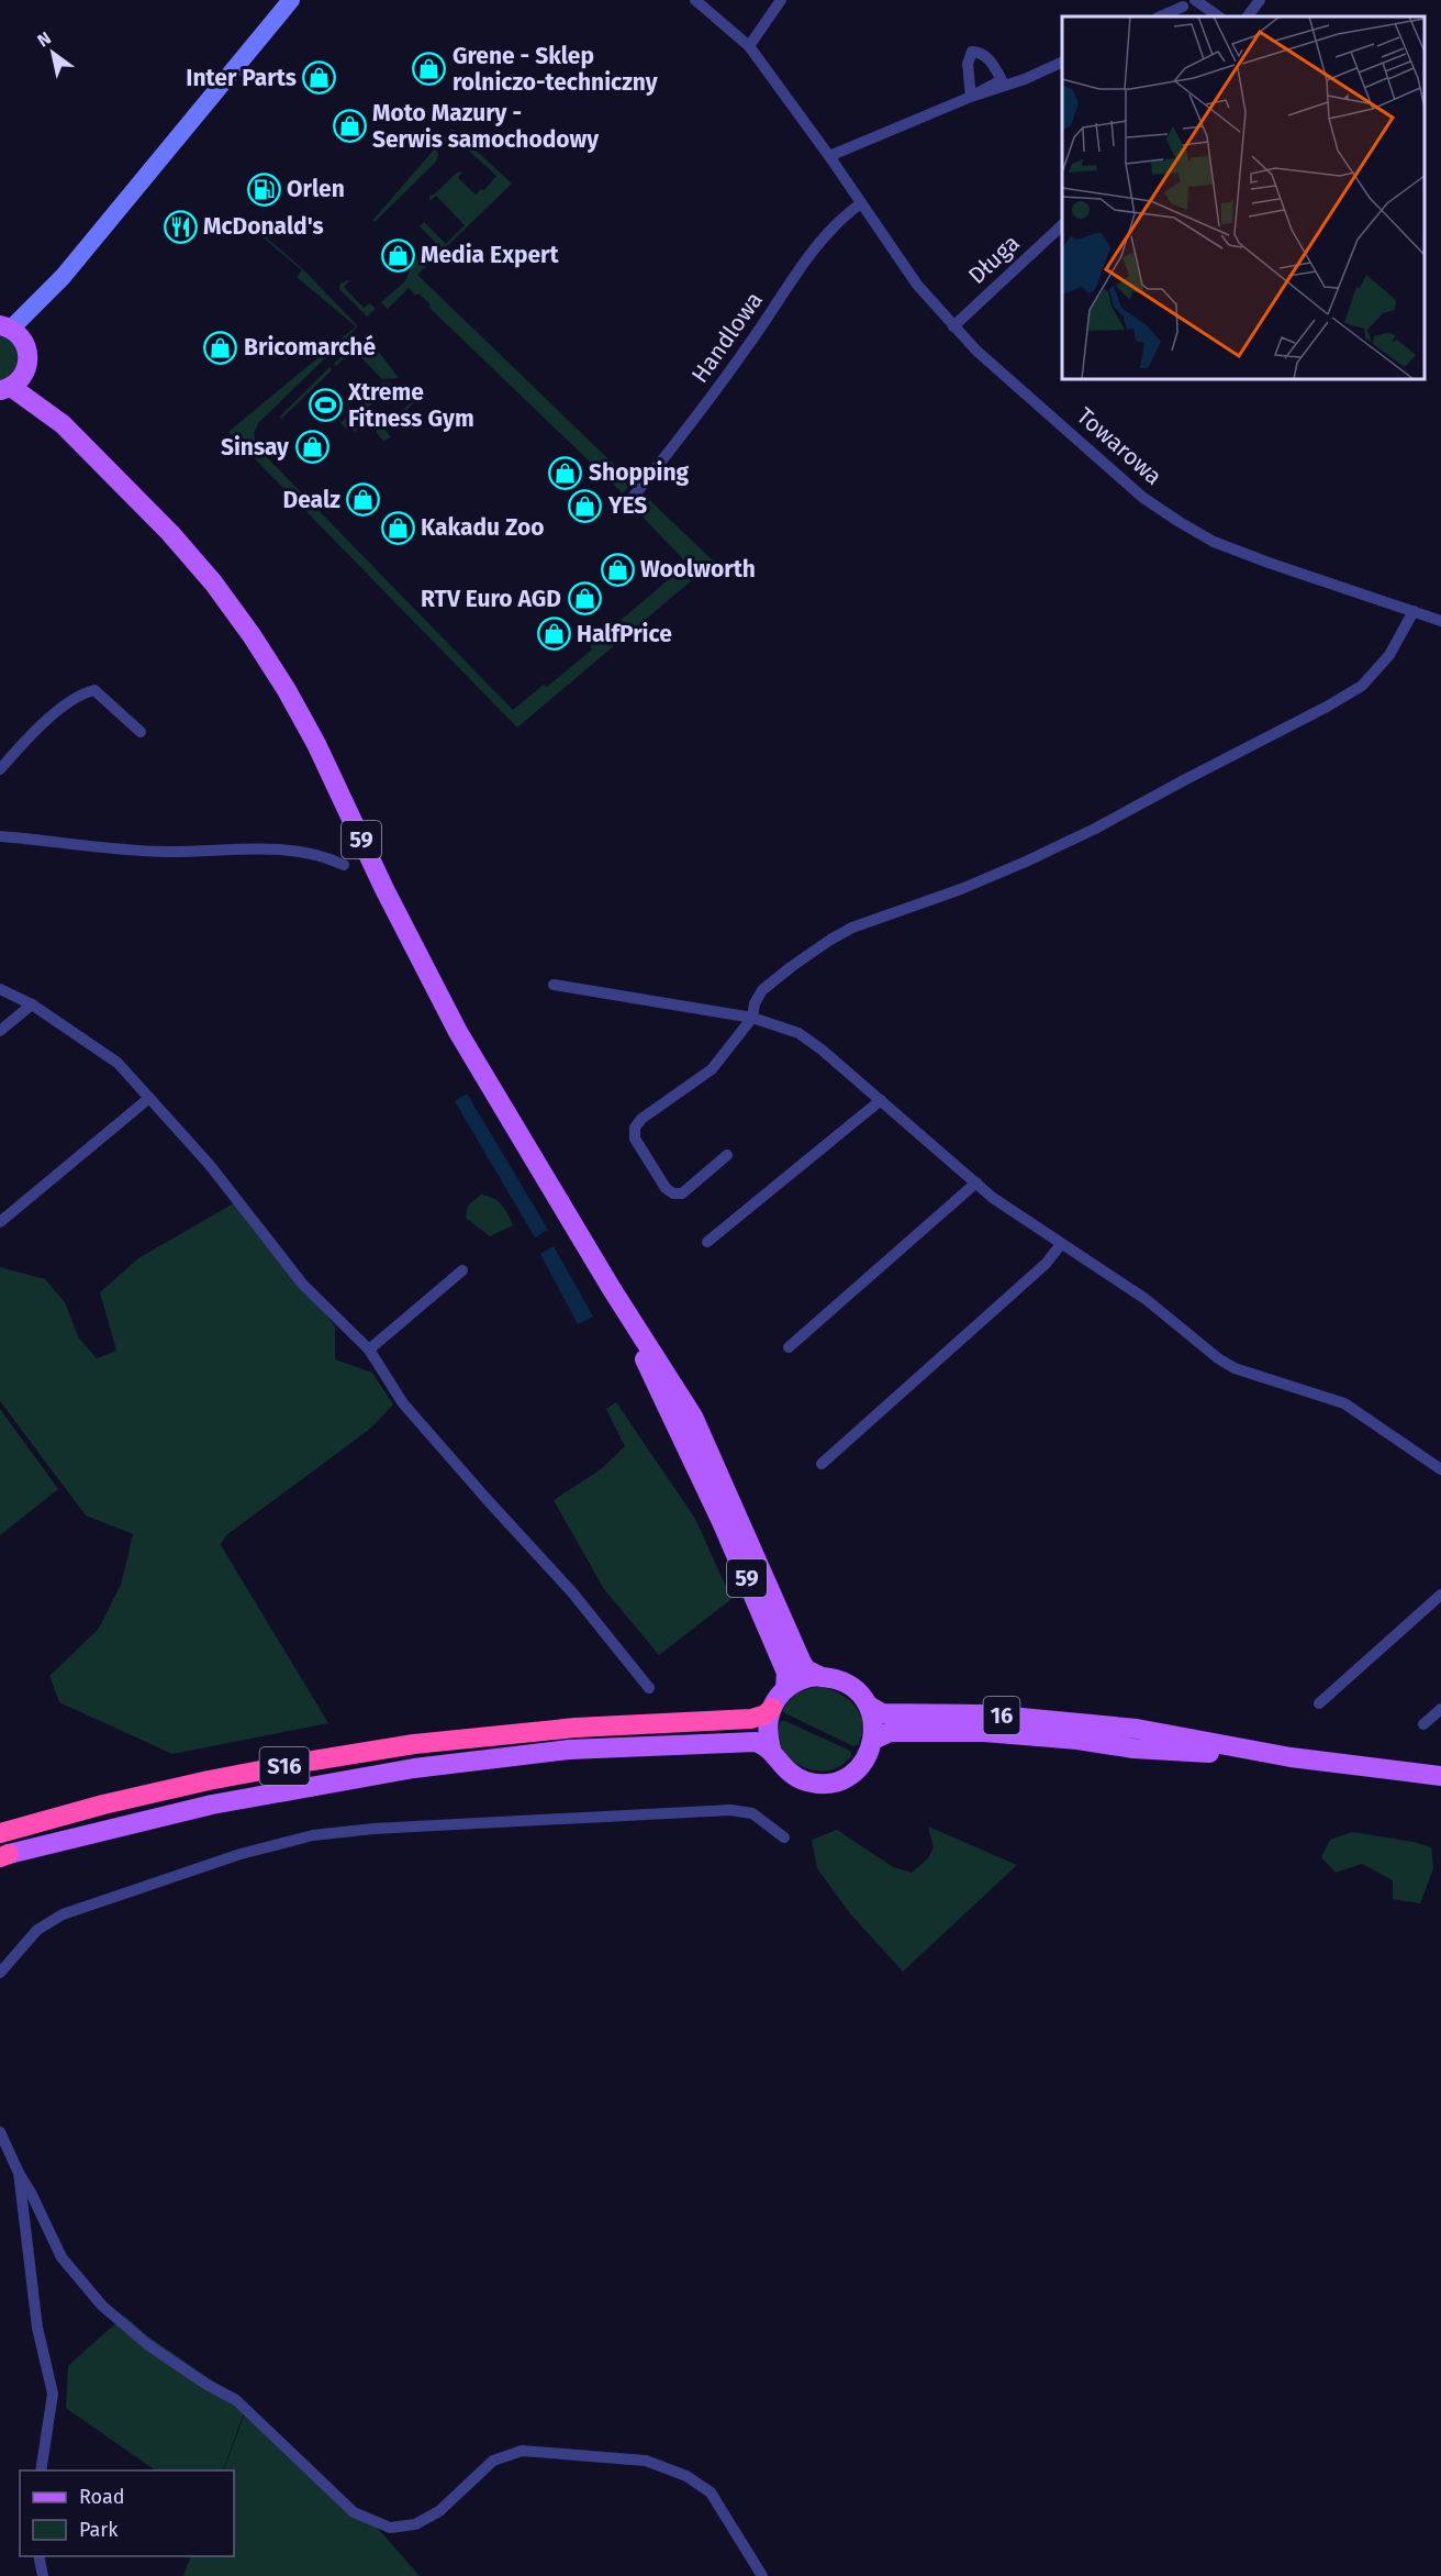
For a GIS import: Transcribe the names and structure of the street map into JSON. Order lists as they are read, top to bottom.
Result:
{
  "streets": {
    "highway": ["S16"],
    "main road": ["59", "16"],
    "street": ["Długa", "Handlowa", "Towarowa"]
  },
  "crossings": [
    ["Długa", "Towarowa"],
    ["Handlowa", "Towarowa"],
    ["59", "16"],
    ["59", "S16"],
    ["16", "S16"]
  ],
  "places": {
    "shop": [
      "Grene - Sklep rolniczo-techniczny",
      "Inter Parts",
      "Moto Mazury - Serwis samochodowy",
      "Media Expert",
      "Bricomarché",
      "Sinsay",
      "Shopping",
      "Dealz",
      "YES",
      "Kakadu Zoo",
      "Woolworth",
      "RTV Euro AGD",
      "HalfPrice"
    ],
    "fuel station": ["Orlen"],
    "restaurant": ["McDonald's"],
    "sports": ["Xtreme Fitness Gym"]
  },
  "legend": ["Road", "Park"],
  "north": "top left"
}
